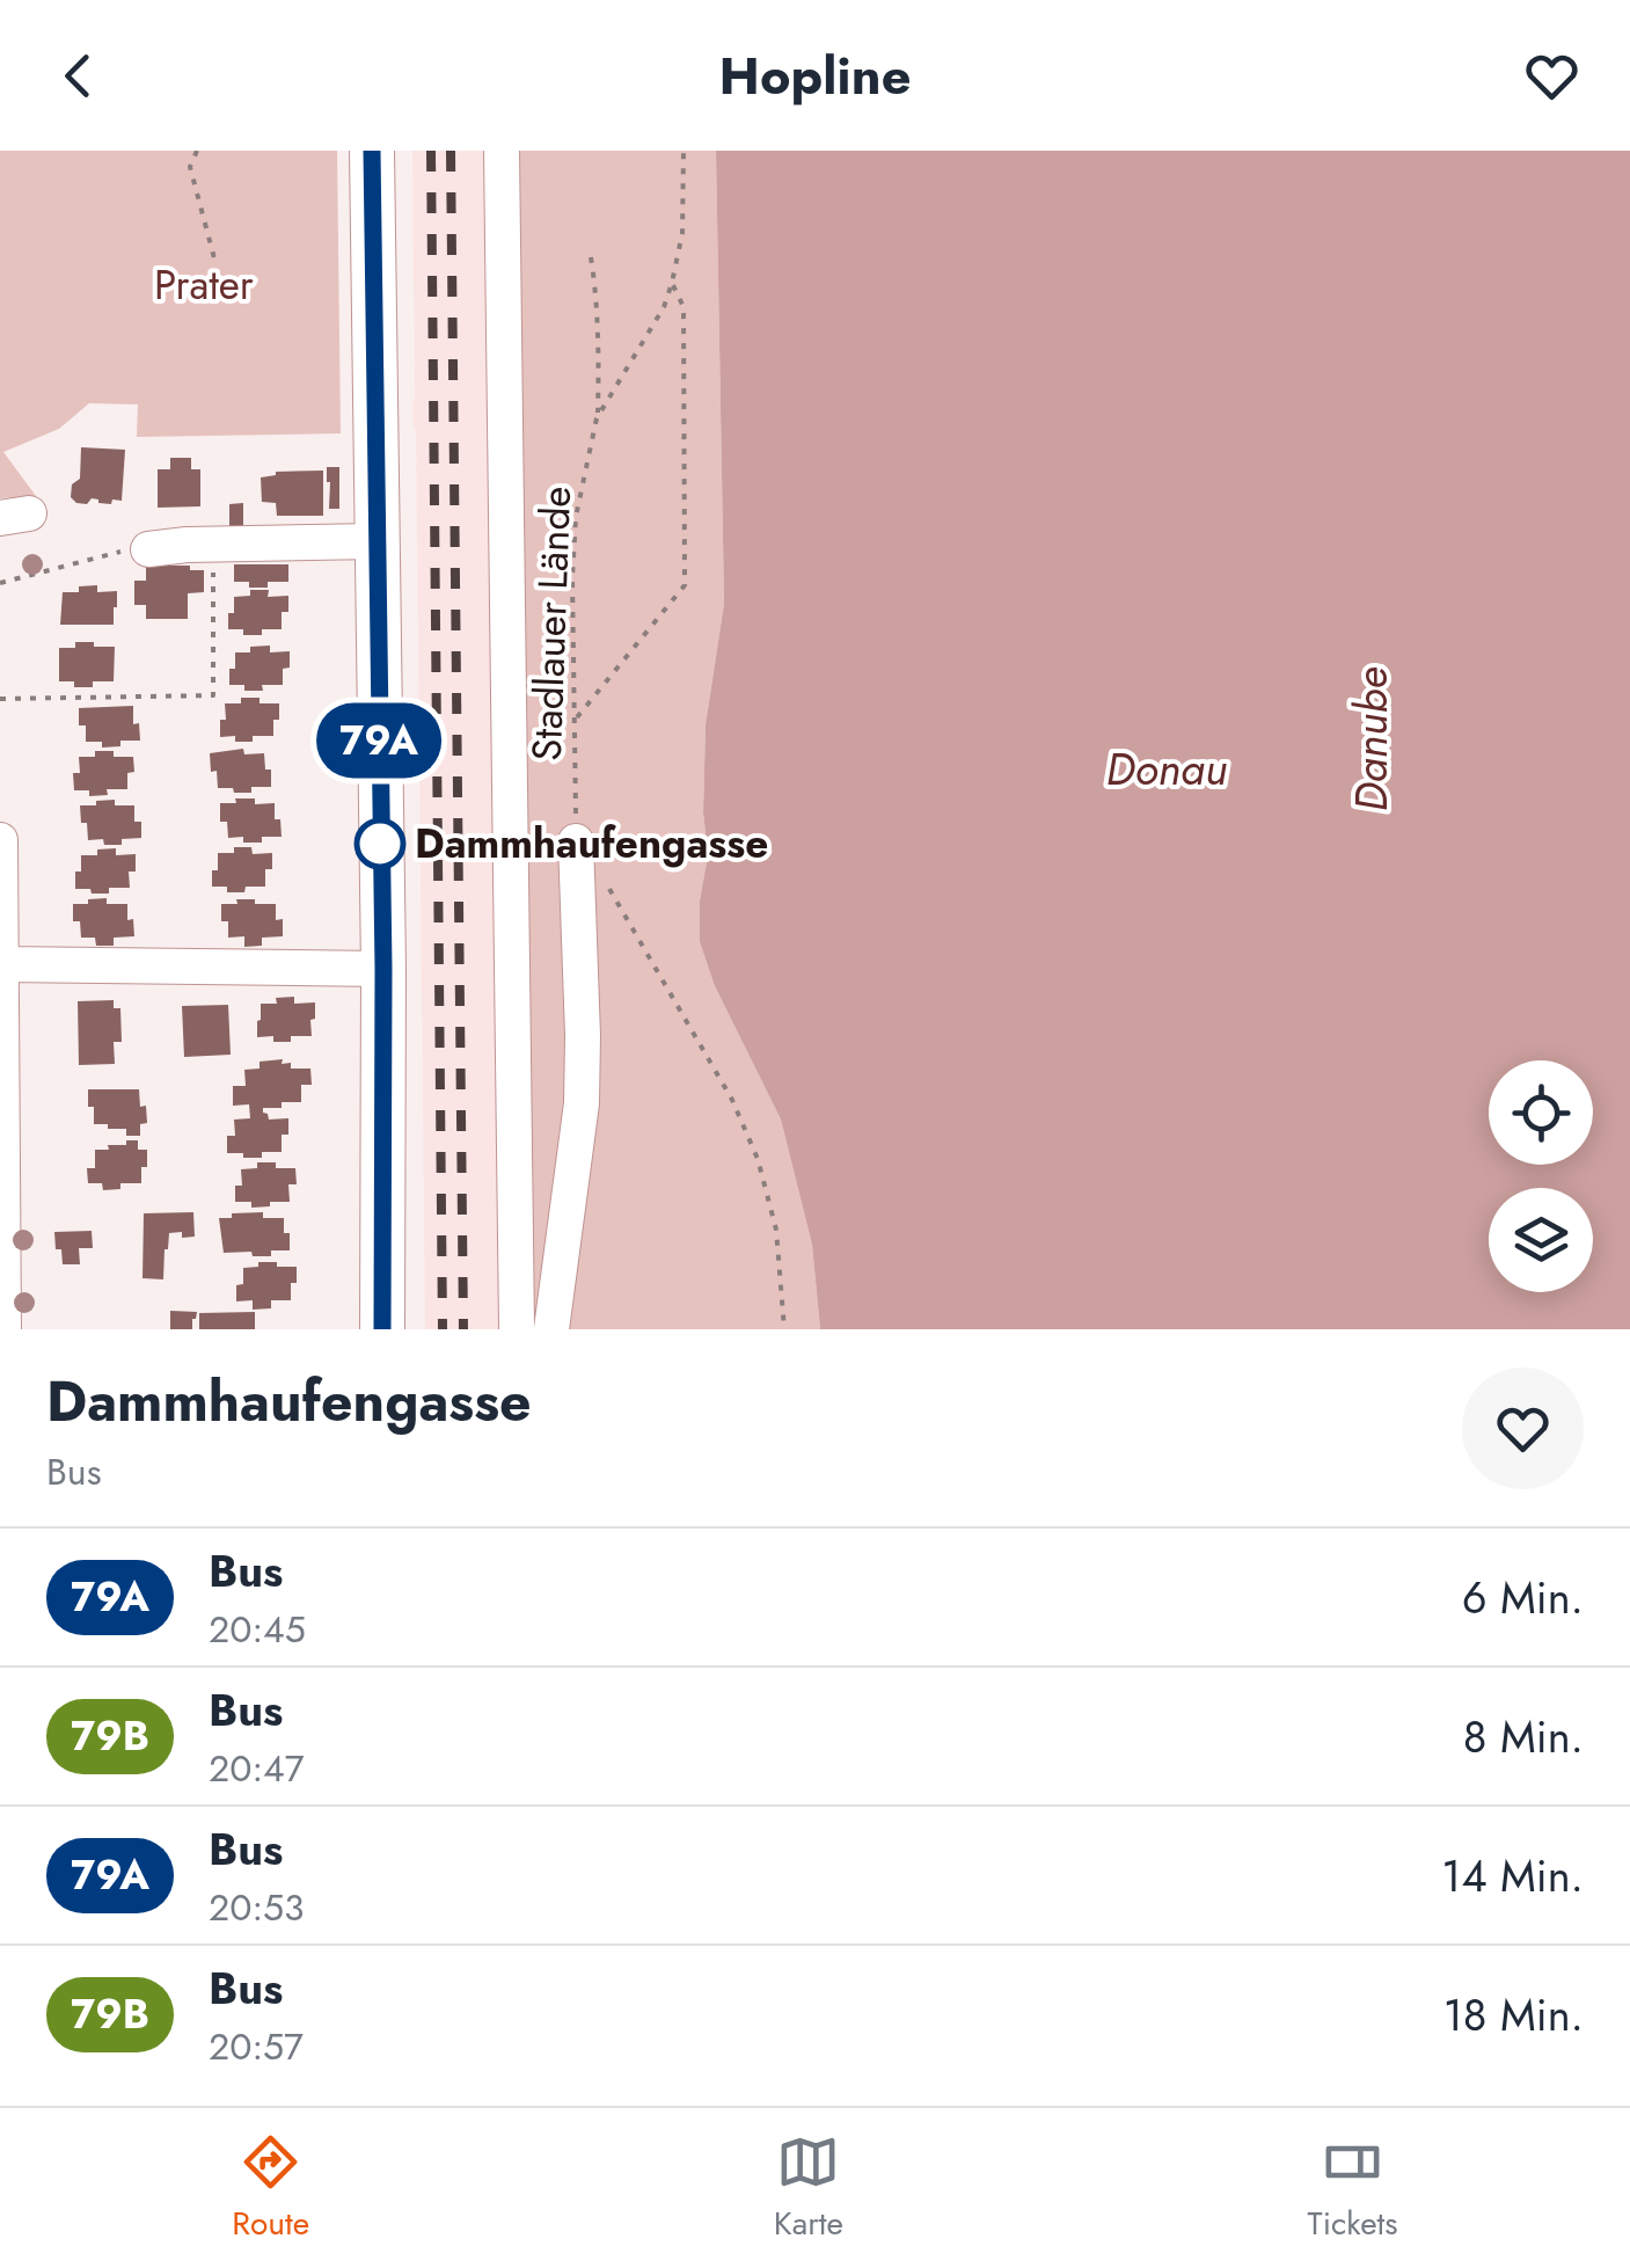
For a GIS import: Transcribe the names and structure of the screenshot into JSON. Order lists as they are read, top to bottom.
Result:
{
  "streets": {
    "path": ["Stadlauer Lände"]
  },
  "water": ["Danube", "Donau"],
  "parks": ["Prater"],
  "places": ["Dammhaufengasse"],
  "lines": ["bus line 79A"],
  "page": {
    "header": "Hopline",
    "on_map": "79A",
    "heading": ["Dammhaufengasse", "Bus"],
    "list": [
      {
        "mark": "79A",
        "name": "Bus",
        "note": "20:45",
        "value": "6 Min."
      },
      {
        "mark": "79B",
        "name": "Bus",
        "note": "20:47",
        "value": "8 Min."
      },
      {
        "mark": "79A",
        "name": "Bus",
        "note": "20:53",
        "value": "14 Min."
      },
      {
        "mark": "79B",
        "name": "Bus",
        "note": "20:57",
        "value": "18 Min."
      }
    ],
    "tabs": ["Route", "Karte", "Tickets"]
  }
}
